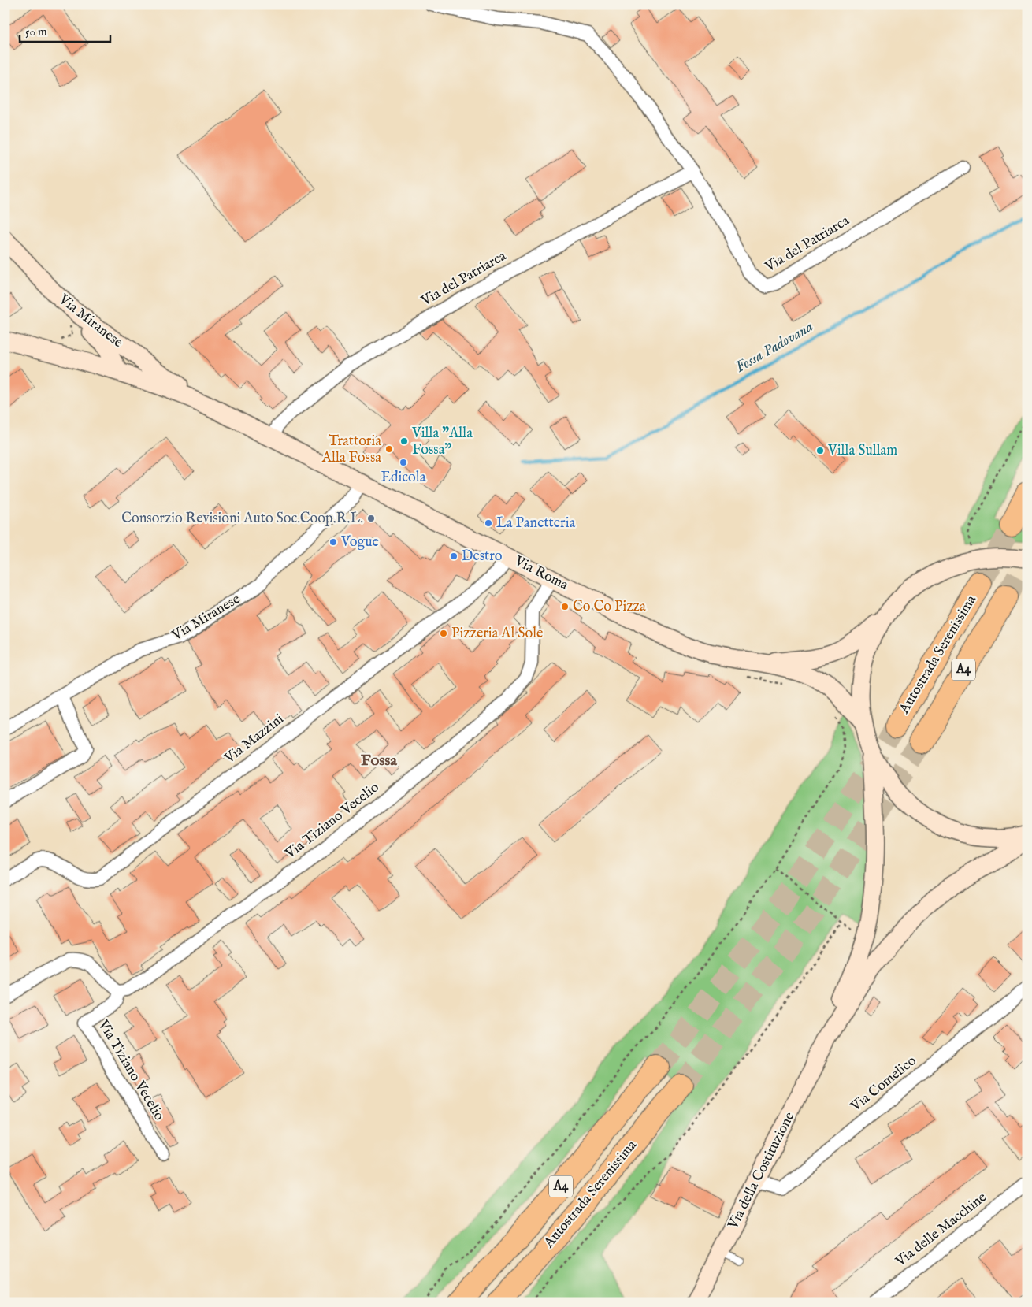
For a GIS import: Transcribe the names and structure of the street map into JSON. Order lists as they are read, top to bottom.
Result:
{
  "streets": {
    "highway": ["Autostrada Serenissima", "A4"],
    "main road": ["Via Miranese", "Via Roma", "Via della Costituzione"],
    "street": [
      "Via del Patriarca",
      "Via Mazzini",
      "Via Tiziano Vecelio",
      "Via Comelico",
      "Via delle Macchine"
    ]
  },
  "crossings": [
    ["Via del Patriarca", "Via Miranese"],
    ["Via Miranese", "Via Roma"],
    ["Via Roma", "Via Mazzini"],
    ["Via Roma", "Via Tiziano Vecelio"],
    ["Via Comelico", "Via della Costituzione"]
  ],
  "districts": ["Fossa"],
  "water": ["Fossa Padovana"],
  "places": [
    "Villa \"Alla Fossa\"",
    "Trattoria Alla Fossa",
    "Villa Sullam",
    "Edicola",
    "Consorzio Revisioni Auto Soc.Coop.R.L.",
    "La Panetteria",
    "Vogue",
    "Destro",
    "Co Co Pizza",
    "Pizzeria Al Sole"
  ],
  "scale_bar": "50 m"
}
